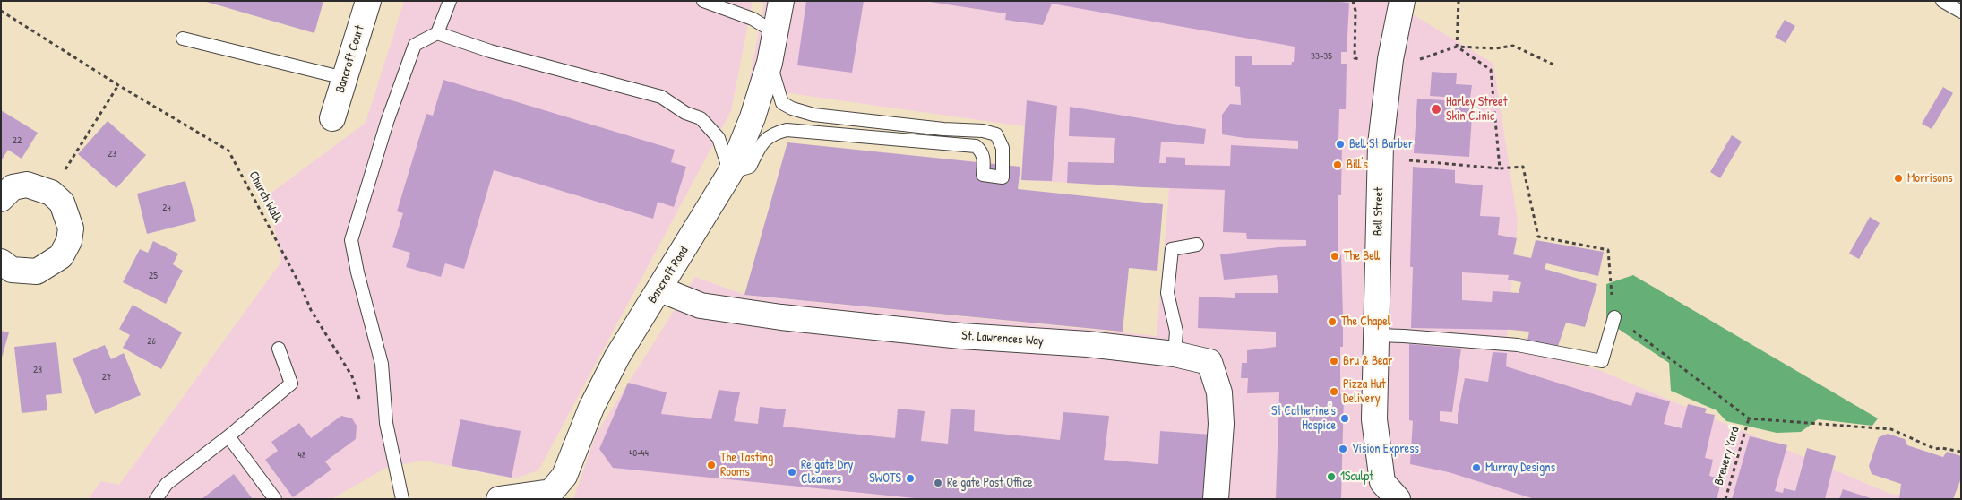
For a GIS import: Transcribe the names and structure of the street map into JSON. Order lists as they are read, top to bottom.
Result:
{
  "streets": {
    "main road": [
      "Bancroft Court",
      "Bell Street",
      "Bancroft Road",
      "St. Lawrences Way"
    ],
    "path": ["Church Walk", "Brewery Yard"]
  },
  "crossings": [
    ["Bancroft Road", "St. Lawrences Way"]
  ],
  "places": [
    "Harley Street Skin Clinic",
    "Bell St Barber",
    "Bill's",
    "Morrisons",
    "The Bell",
    "The Chapel",
    "Bru & Bear",
    "Pizza Hut Delivery",
    "St Catherine's Hospice",
    "Vision Express",
    "The Tasting Rooms",
    "Murray Designs",
    "Reigate Dry Cleaners",
    "1Sculpt",
    "SWOTS",
    "Reigate Post Office"
  ],
  "house_numbers": [
    "33-35",
    "22",
    "23",
    "24",
    "25",
    "26",
    "28",
    "27",
    "40-44",
    "48"
  ]
}
